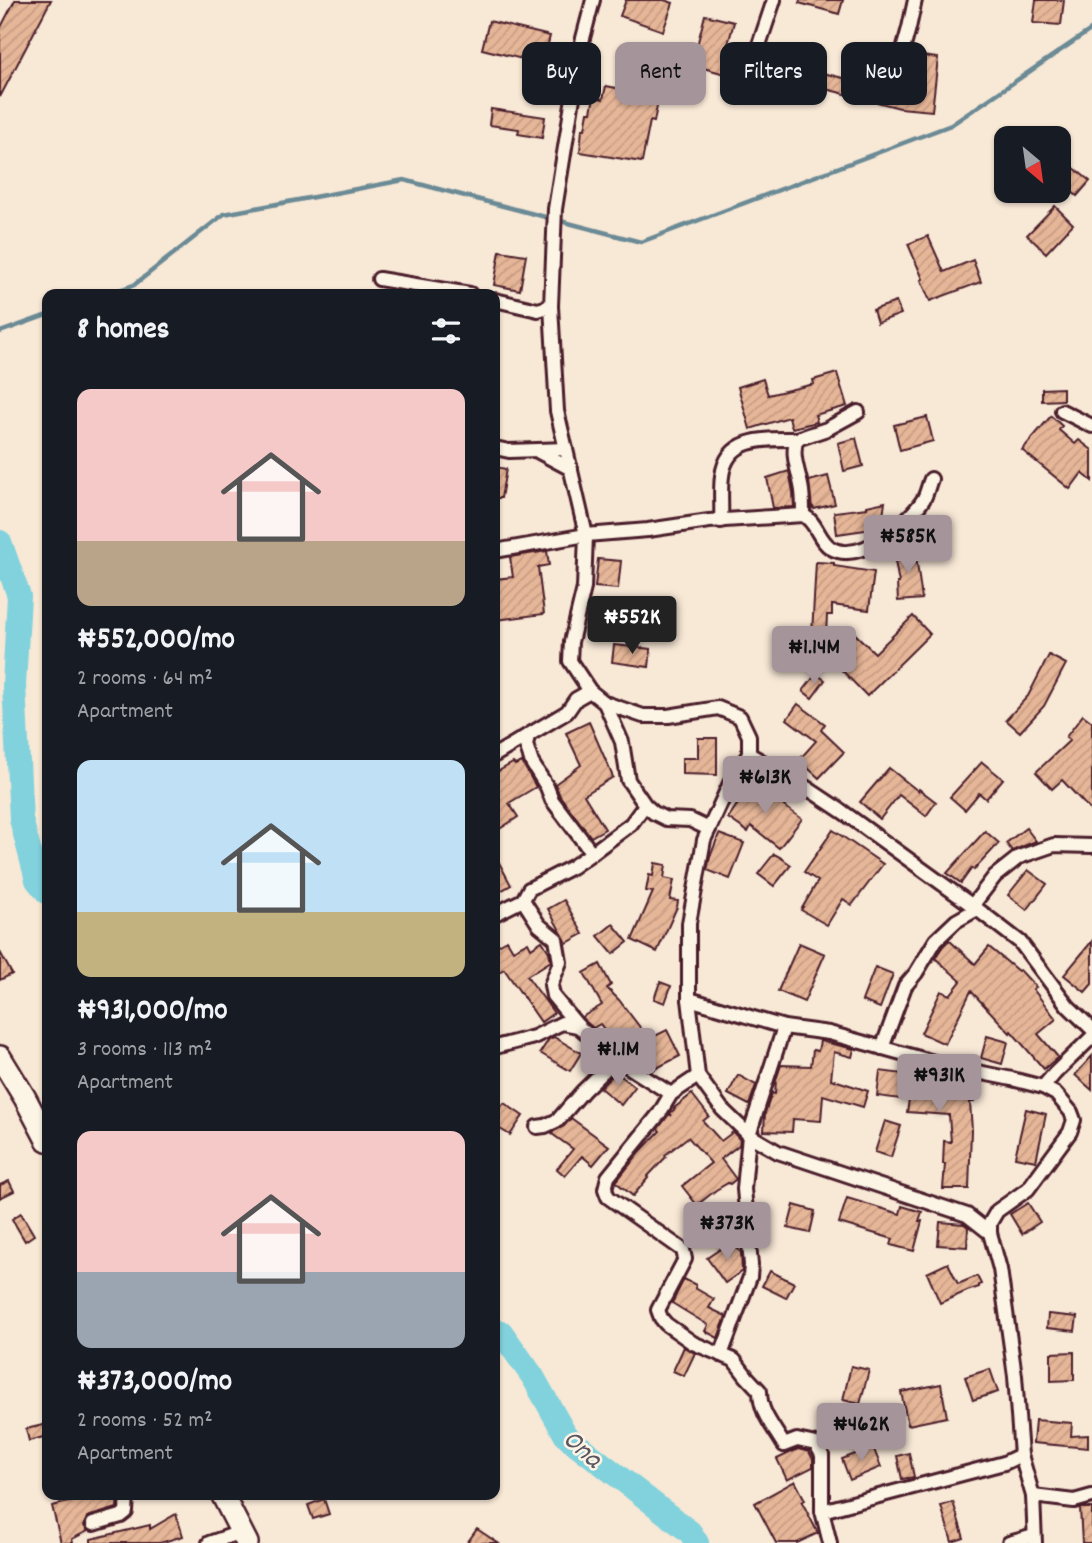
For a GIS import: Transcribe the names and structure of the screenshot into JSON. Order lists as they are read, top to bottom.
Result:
{
  "water": ["Ona"],
  "north": "bottom right",
  "page": {
    "chip": [
      "Buy",
      "Rent",
      "Filters",
      "New"
    ],
    "heading": "8 homes",
    "list": [
      {
        "name": "₦552,000/mo",
        "note": "2 rooms · 64 m² · Apartment"
      },
      {
        "name": "₦931,000/mo",
        "note": "3 rooms · 113 m² · Apartment"
      },
      {
        "name": "₦373,000/mo",
        "note": "2 rooms · 52 m² · Apartment"
      }
    ],
    "price": [
      "₦585K",
      "₦552K",
      "₦1.14M",
      "₦613K",
      "₦1.1M",
      "₦931K",
      "₦373K",
      "₦462K"
    ]
  }
}
